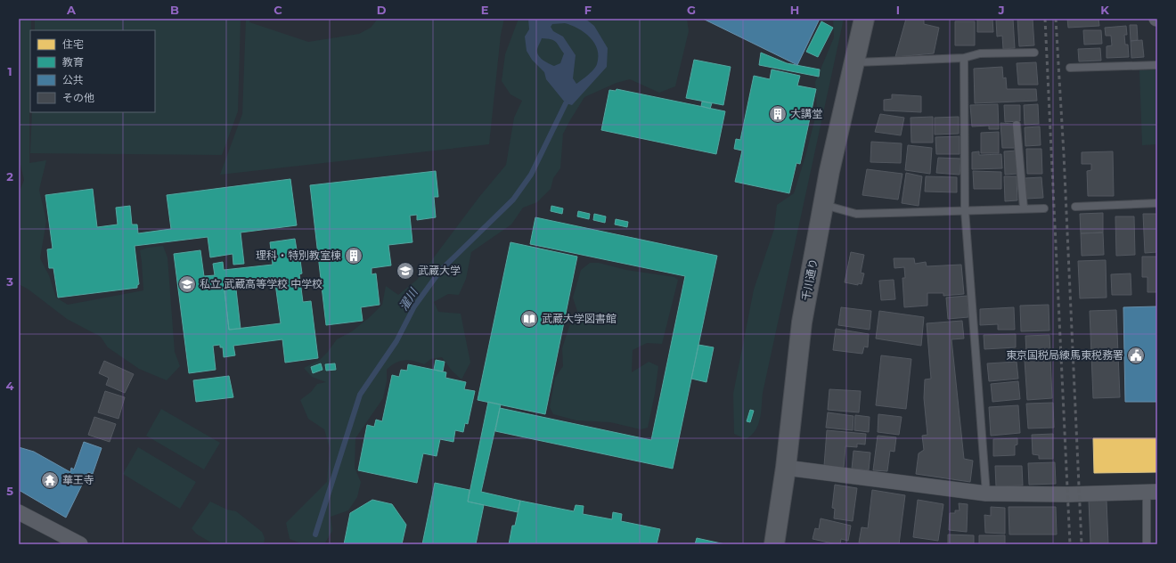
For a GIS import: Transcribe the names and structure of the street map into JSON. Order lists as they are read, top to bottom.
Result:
{
  "streets": {
    "main road": ["千川通り"]
  },
  "water": ["濯川"],
  "places": {
    "building": ["大講堂", "理科・特別教室棟"],
    "school or university": ["武蔵大学", "私立 武蔵高等学校 中学校"],
    "library": ["武蔵大学図書館"],
    "public building": ["東京国税局練馬東税務署"],
    "temple": ["華王寺"]
  },
  "legend": [
    "住宅",
    "教育",
    "公共",
    "その他"
  ],
  "grid": {
    "columns": [
      "A",
      "B",
      "C",
      "D",
      "E",
      "F",
      "G",
      "H",
      "I",
      "J",
      "K"
    ],
    "rows": [
      "1",
      "2",
      "3",
      "4",
      "5"
    ]
  }
}
